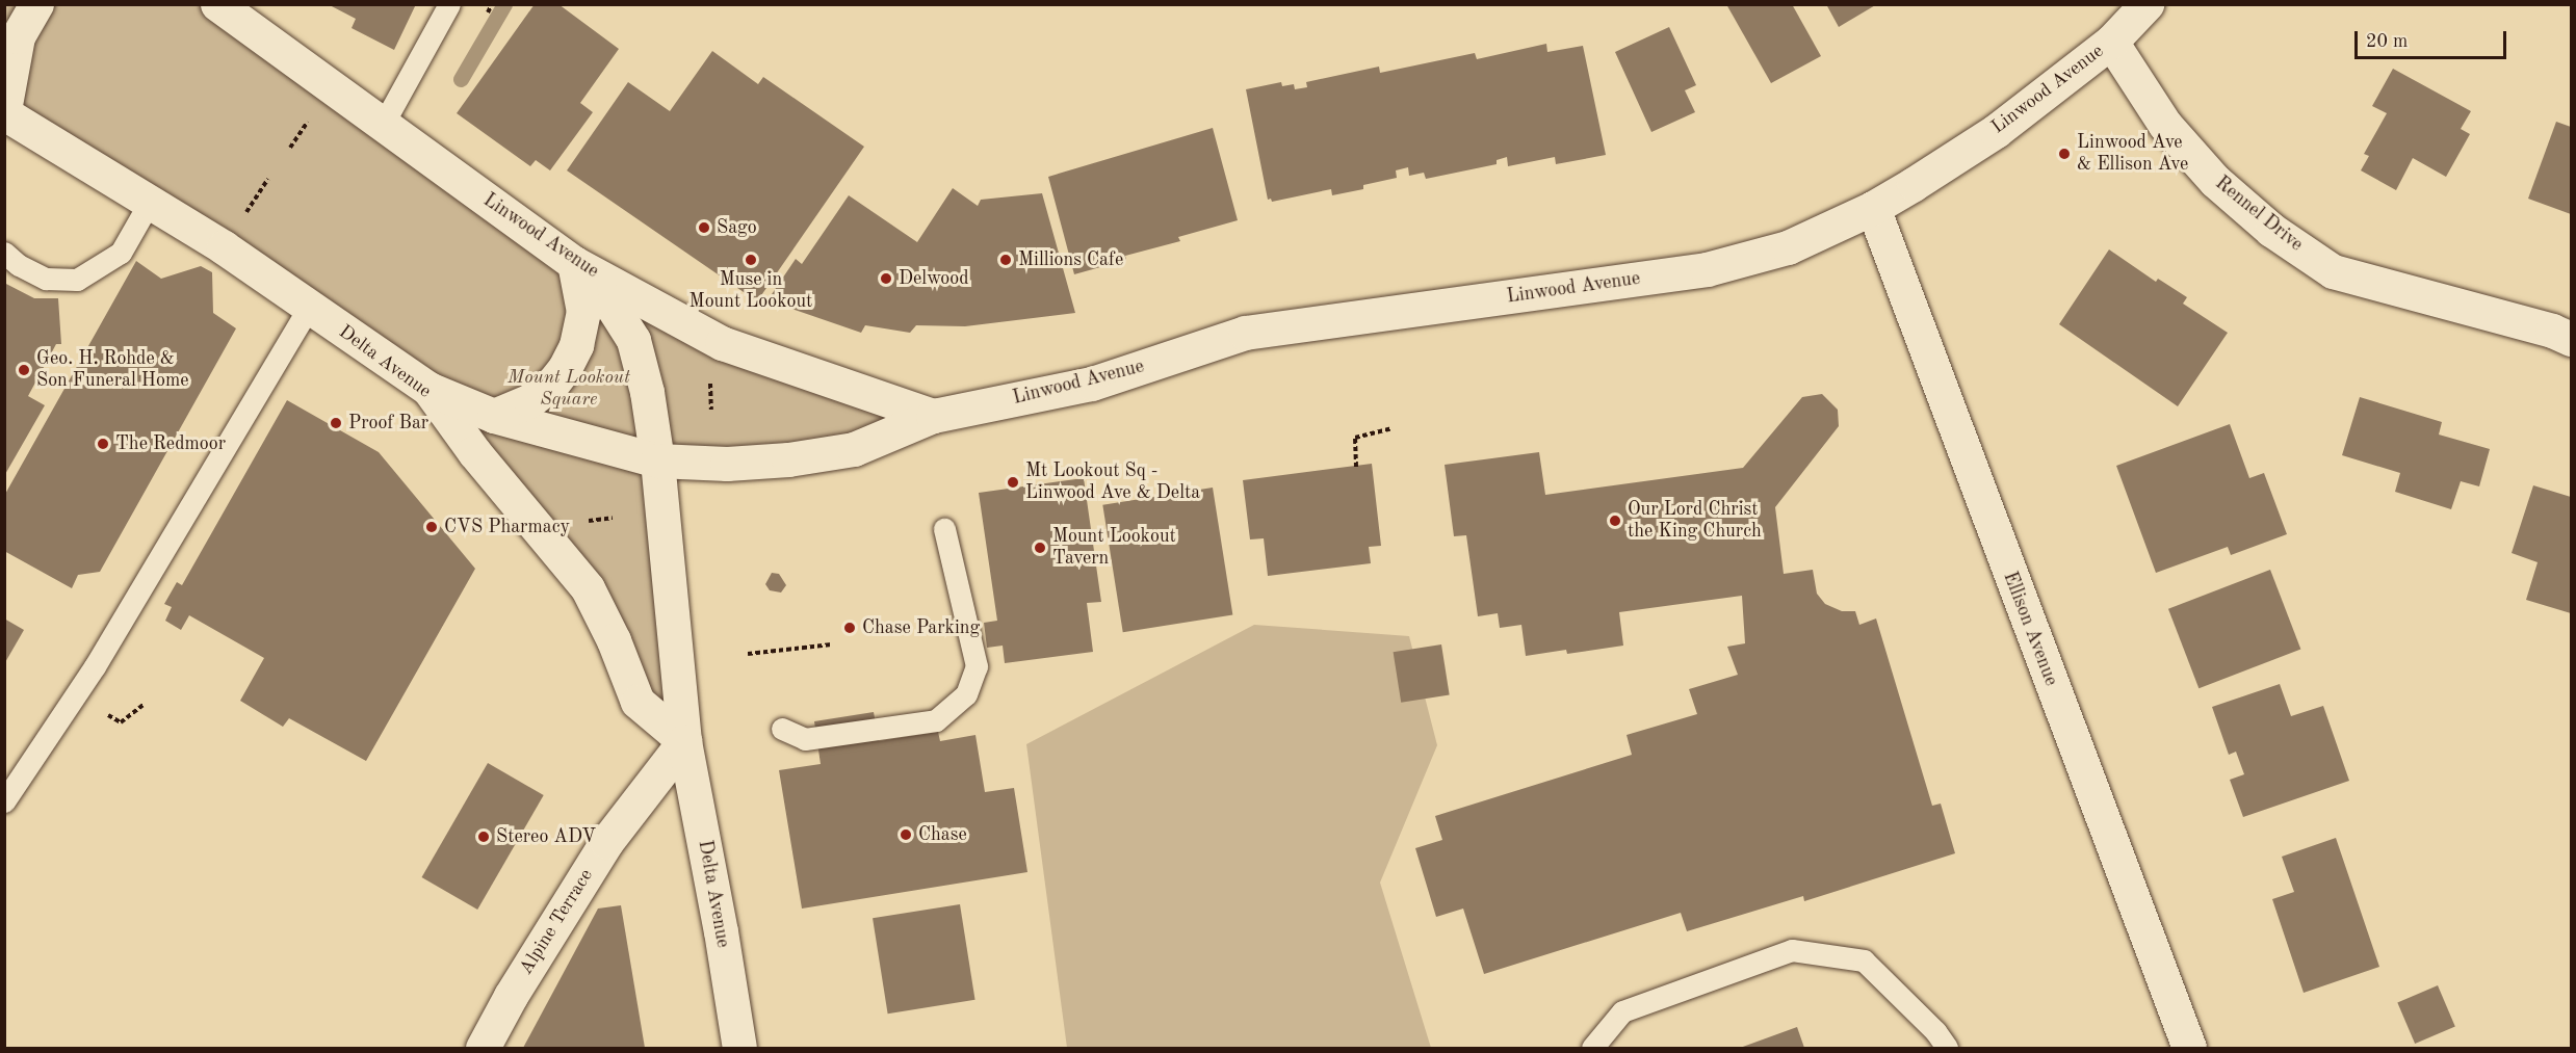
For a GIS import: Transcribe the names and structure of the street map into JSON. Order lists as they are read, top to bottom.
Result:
{
  "streets": {
    "main road": [
      "Linwood Avenue",
      "Rennel Drive",
      "Delta Avenue",
      "Ellison Avenue",
      "Alpine Terrace"
    ]
  },
  "crossings": [
    ["Linwood Avenue", "Rennel Drive"],
    ["Linwood Avenue", "Delta Avenue"],
    ["Linwood Avenue", "Ellison Avenue"],
    ["Delta Avenue", "Alpine Terrace"]
  ],
  "parks": ["Mount Lookout Square"],
  "places": [
    "Linwood Ave & Ellison Ave",
    "Sago",
    "Muse in Mount Lookout",
    "Millions Cafe",
    "Delwood",
    "Geo. H. Rohde & Son Funeral Home",
    "Proof Bar",
    "The Redmoor",
    "Mt Lookout Sq - Linwood Ave & Delta",
    "Our Lord Christ the King Church",
    "CVS Pharmacy",
    "Mount Lookout Tavern",
    "Chase Parking",
    "Chase",
    "Stereo ADV"
  ],
  "scale_bar": "20 m"
}
